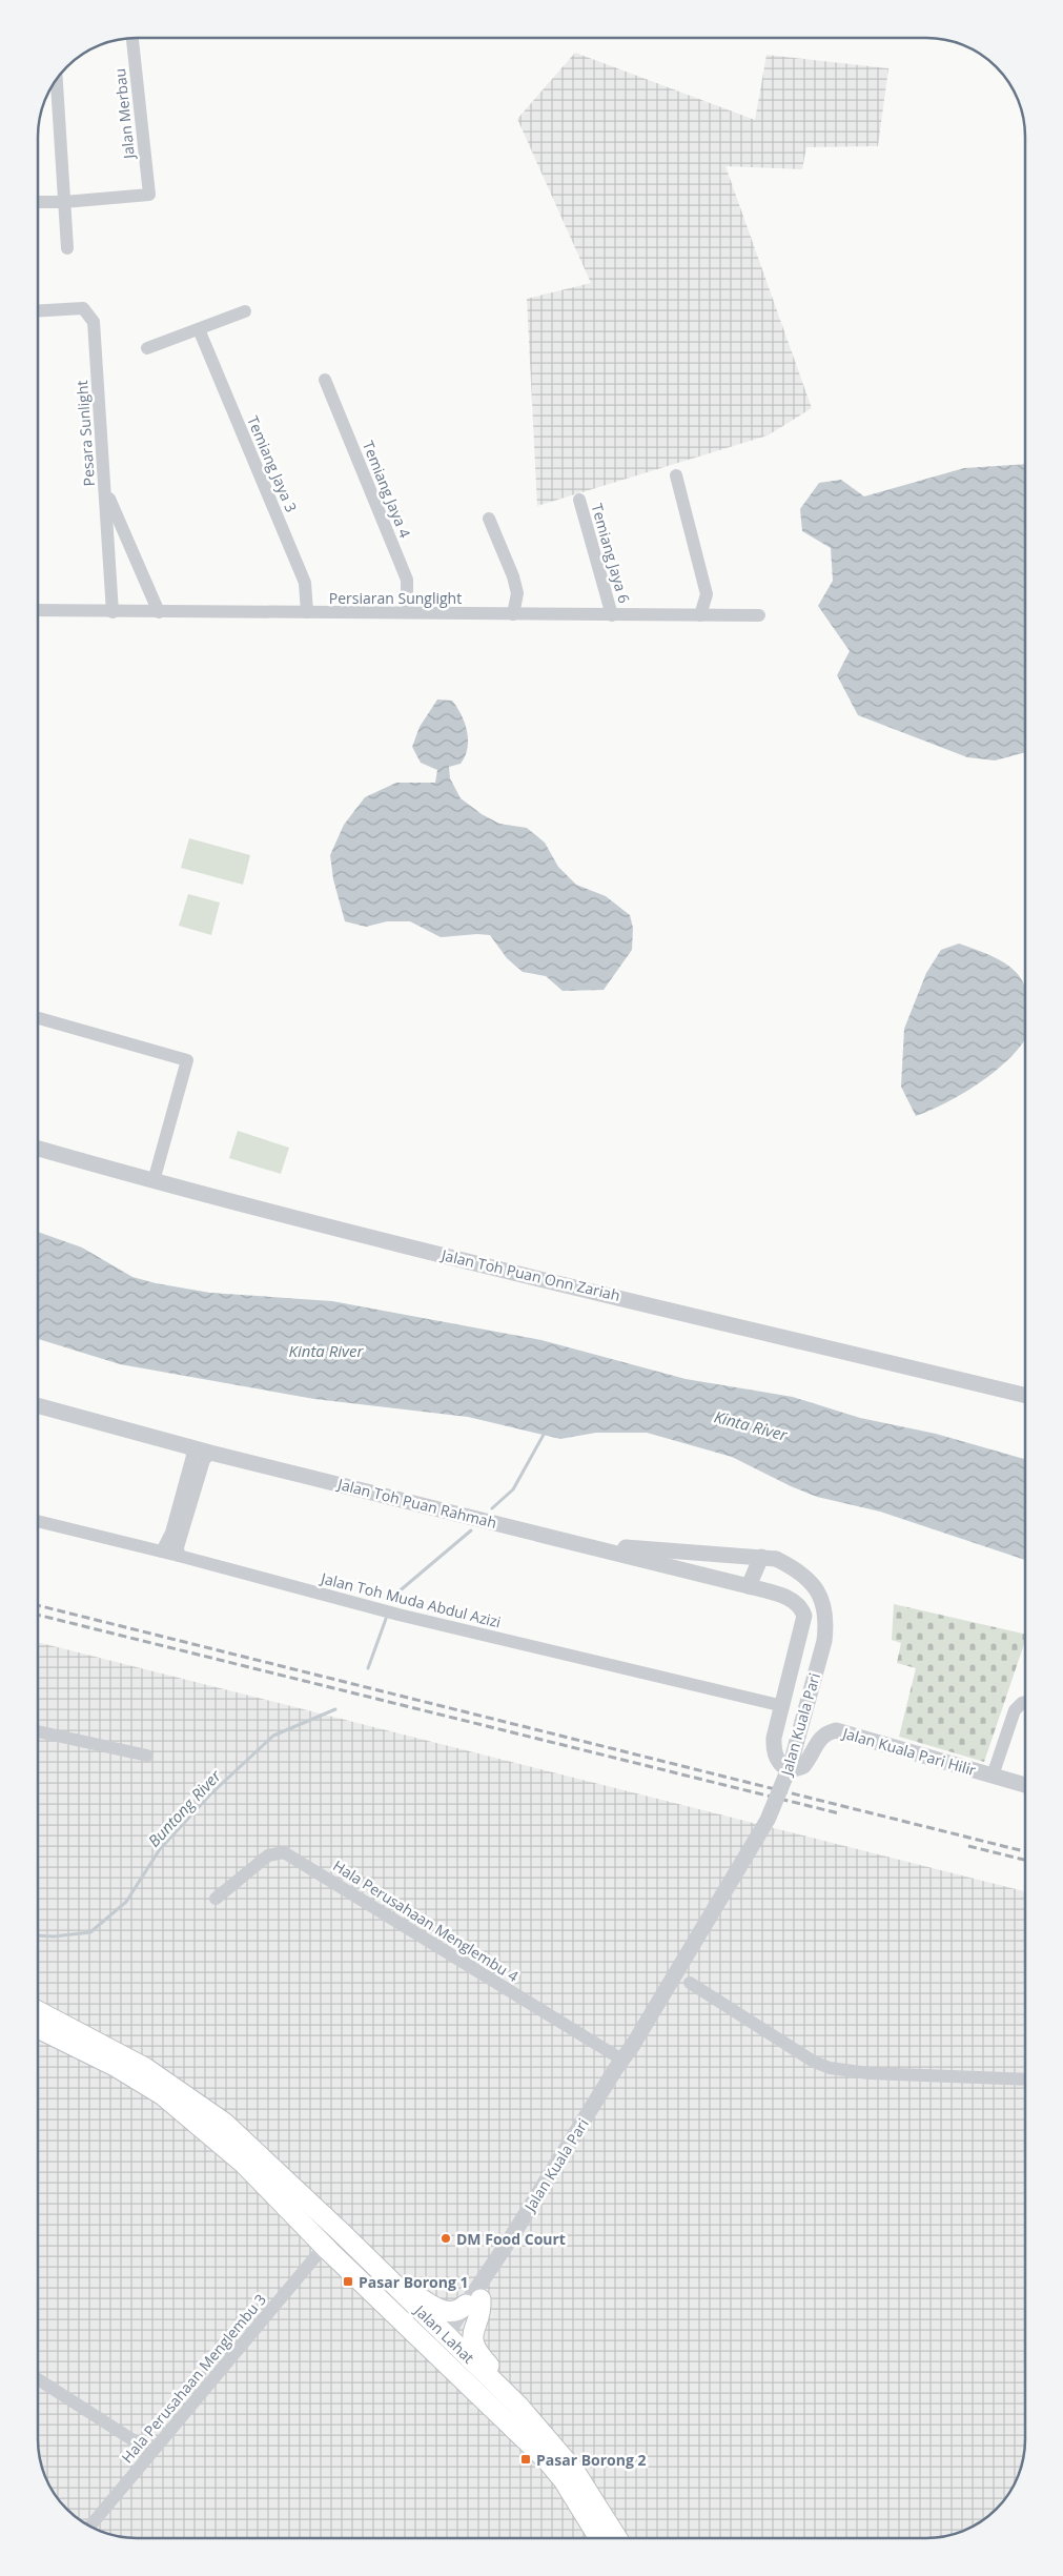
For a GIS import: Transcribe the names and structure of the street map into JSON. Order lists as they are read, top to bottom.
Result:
{
  "streets": {
    "main road": ["Jalan Lahat"],
    "street": [
      "Jalan Merbau",
      "Pesara Sunlight",
      "Temiang Jaya 3",
      "Temiang Jaya 4",
      "Temiang Jaya 6",
      "Persiaran Sunglight",
      "Jalan Toh Puan Onn Zariah",
      "Jalan Toh Puan Rahmah",
      "Jalan Toh Muda Abdul Azizi",
      "Jalan Kuala Pari",
      "Jalan Kuala Pari Hilir",
      "Hala Perusahaan Menglembu 4",
      "Hala Perusahaan Menglembu 3"
    ]
  },
  "crossings": [
    ["Pesara Sunlight", "Persiaran Sunglight"],
    ["Temiang Jaya 3", "Persiaran Sunglight"],
    ["Temiang Jaya 4", "Persiaran Sunglight"],
    ["Temiang Jaya 6", "Persiaran Sunglight"],
    ["Jalan Toh Puan Rahmah", "Jalan Kuala Pari"],
    ["Jalan Toh Puan Rahmah", "Jalan Kuala Pari Hilir"],
    ["Jalan Toh Muda Abdul Azizi", "Jalan Kuala Pari Hilir"],
    ["Jalan Kuala Pari", "Hala Perusahaan Menglembu 4"],
    ["Jalan Kuala Pari", "Jalan Lahat"]
  ],
  "water": ["Kinta River", "Buntong River"],
  "places": {
    "other": ["DM Food Court"],
    "transit": ["Pasar Borong 1", "Pasar Borong 2"]
  }
}
